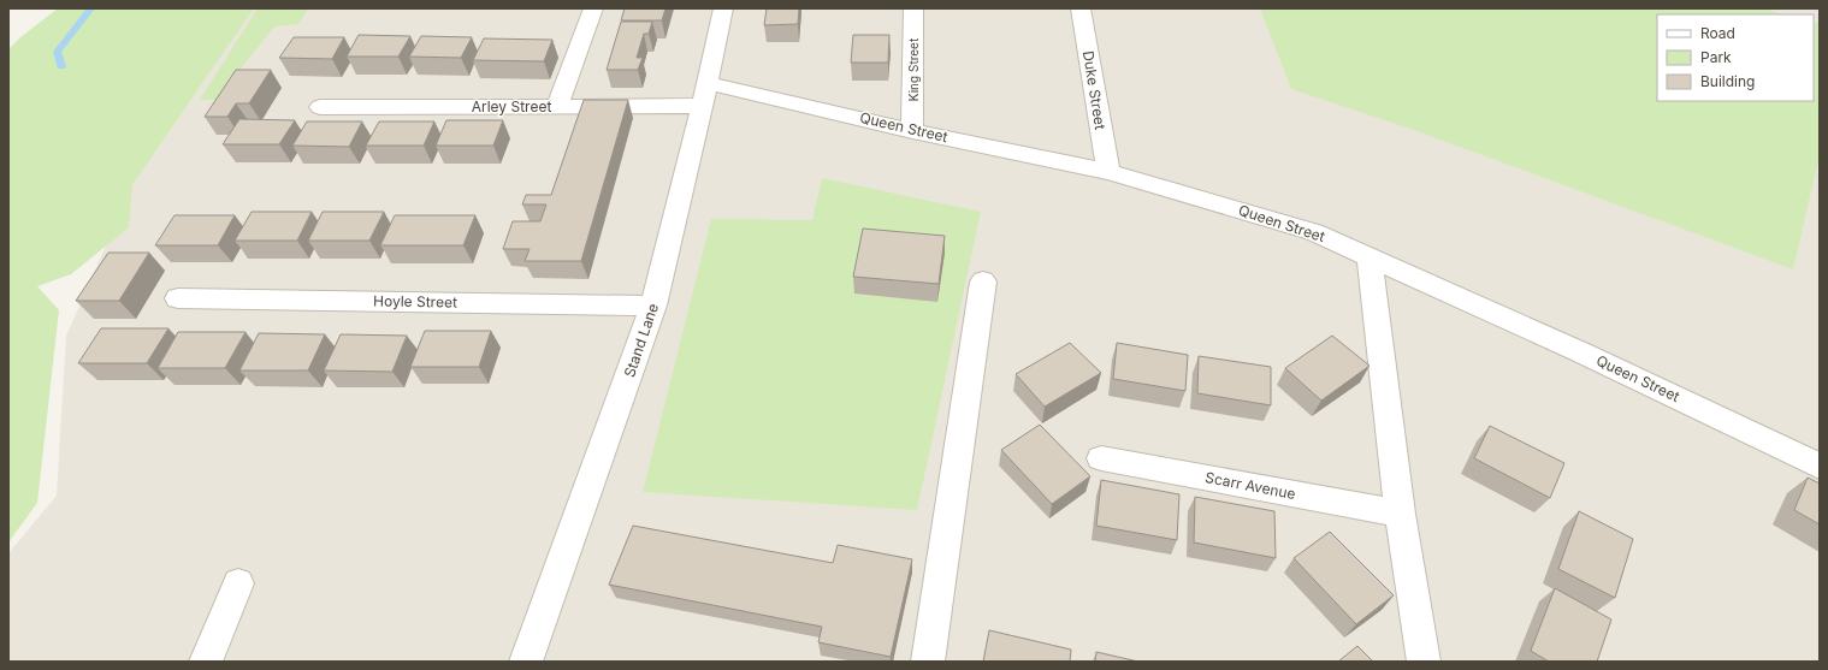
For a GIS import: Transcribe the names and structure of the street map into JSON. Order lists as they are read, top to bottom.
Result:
{
  "streets": {
    "street": [
      "King Street",
      "Duke Street",
      "Arley Street",
      "Queen Street",
      "Hoyle Street",
      "Stand Lane",
      "Scarr Avenue"
    ]
  },
  "crossings": [
    ["King Street", "Queen Street"],
    ["Duke Street", "Queen Street"],
    ["Arley Street", "Queen Street"],
    ["Arley Street", "Stand Lane"],
    ["Queen Street", "Stand Lane"],
    ["Hoyle Street", "Stand Lane"]
  ],
  "legend": ["Road", "Park", "Building"]
}
